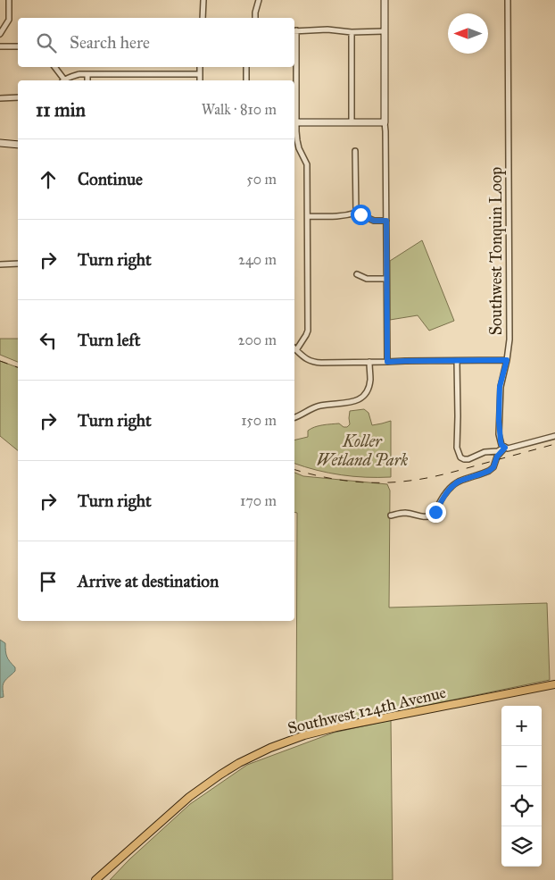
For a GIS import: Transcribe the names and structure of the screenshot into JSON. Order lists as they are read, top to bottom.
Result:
{
  "streets": {
    "main road": ["Southwest 124th Avenue"],
    "street": ["Southwest Tonquin Loop"]
  },
  "parks": ["Koller Wetland Park"],
  "north": "left",
  "page": {
    "search": "Search here",
    "heading": ["11 min", "Walk · 810 m"],
    "list": [
      ["Continue", "50 m"],
      ["Turn right", "240 m"],
      ["Turn left", "200 m"],
      ["Turn right", "150 m"],
      ["Turn right", "170 m"],
      "Arrive at destination"
    ],
    "map_buttons": ["+", "−"]
  }
}
